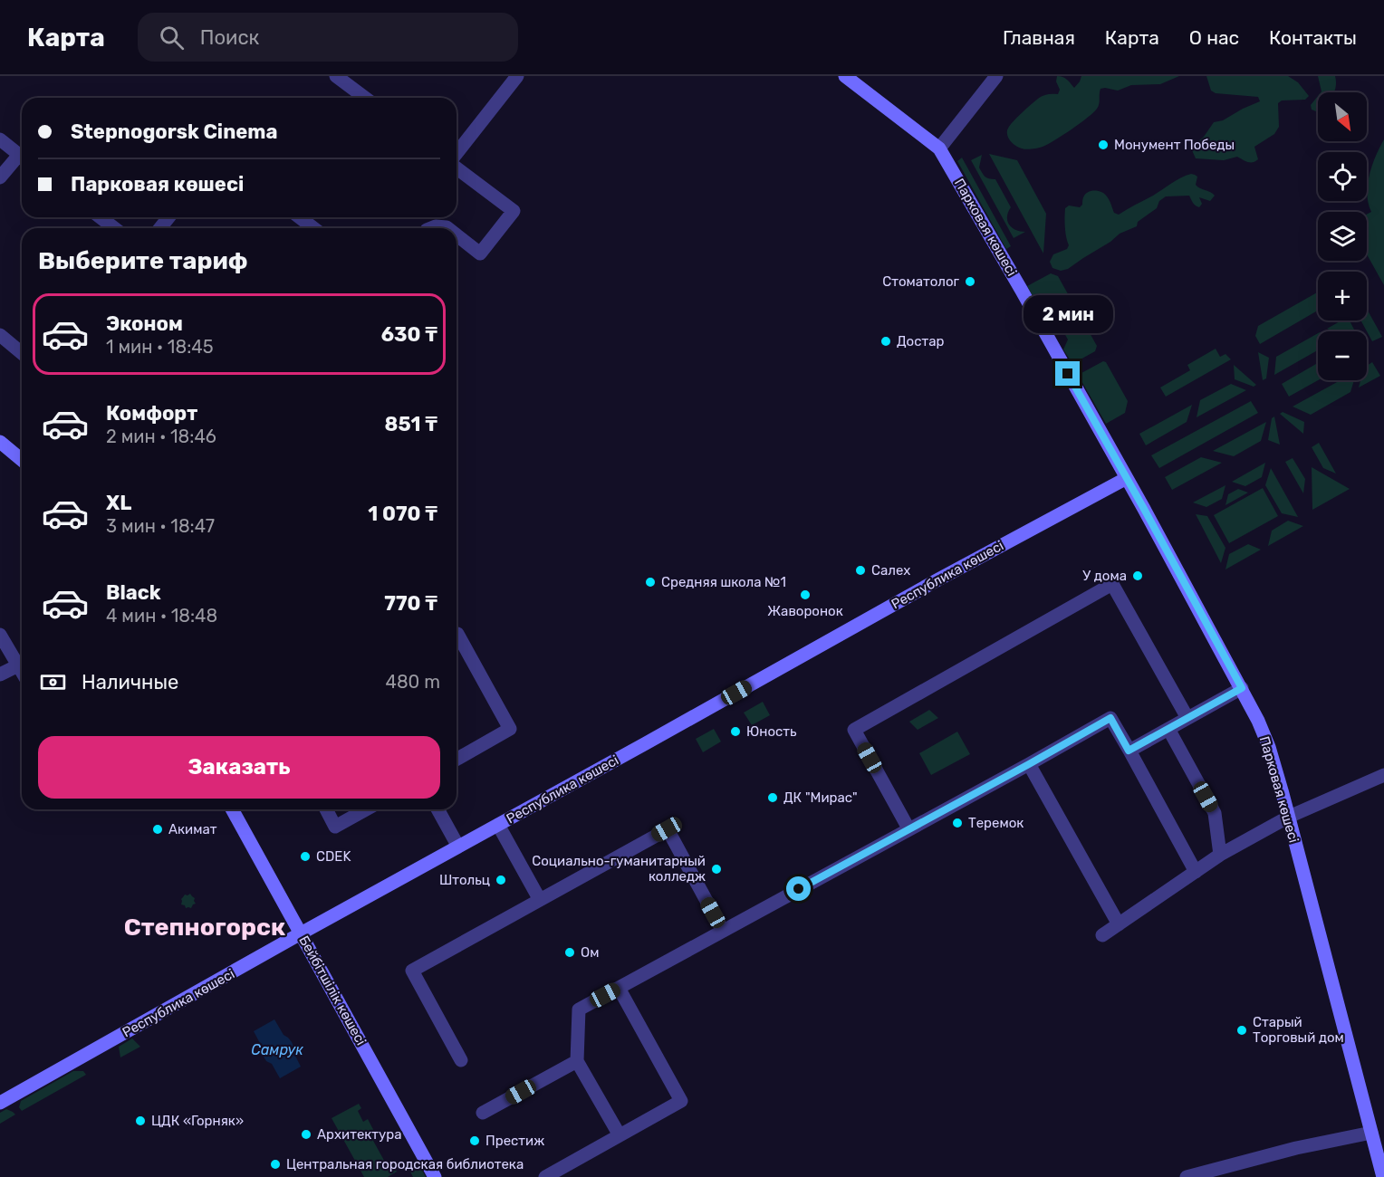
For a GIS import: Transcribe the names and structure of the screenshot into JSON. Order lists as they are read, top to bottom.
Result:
{
  "streets": {
    "street": ["Парковая көшесі", "Республика көшесі", "Бейбітшілік көшесі"]
  },
  "crossings": [
    ["Парковая көшесі", "Республика көшесі"],
    ["Республика көшесі", "Бейбітшілік көшесі"]
  ],
  "districts": ["Степногорск"],
  "water": ["Самрук"],
  "places": [
    "Монумент Победы",
    "Стоматолог",
    "Достар",
    "Салех",
    "У дома",
    "Средняя школа №1",
    "Жаворонок",
    "Юность",
    "ДК \"Мирас\"",
    "Теремок",
    "Акимат",
    "CDEK",
    "Социально-гуманитарный колледж",
    "Штольц",
    "Ом",
    "Старый Торговый дом",
    "ЦДК «Горняк»",
    "Архитектура",
    "Престиж",
    "Центральная городская библиотека"
  ],
  "north": "bottom right",
  "page": {
    "header": "Карта",
    "search": "Поиск",
    "nav": [
      "Главная",
      "Карта",
      "О нас",
      "Контакты"
    ],
    "map_buttons": ["+", "−"],
    "banner": ["Stepnogorsk Cinema", "Парковая көшесі"],
    "heading": "Выберите тариф",
    "list": [
      {
        "name": "Эконом",
        "note": "1 мин · 18:45",
        "value": "630 ₸"
      },
      {
        "name": "Комфорт",
        "note": "2 мин · 18:46",
        "value": "851 ₸"
      },
      {
        "name": "XL",
        "note": "3 мин · 18:47",
        "value": "1 070 ₸"
      },
      {
        "name": "Black",
        "note": "4 мин · 18:48",
        "value": "770 ₸"
      }
    ],
    "bubble": "2 мин",
    "pay": ["Наличные", "480 m"],
    "buttons": "Заказать"
  }
}
